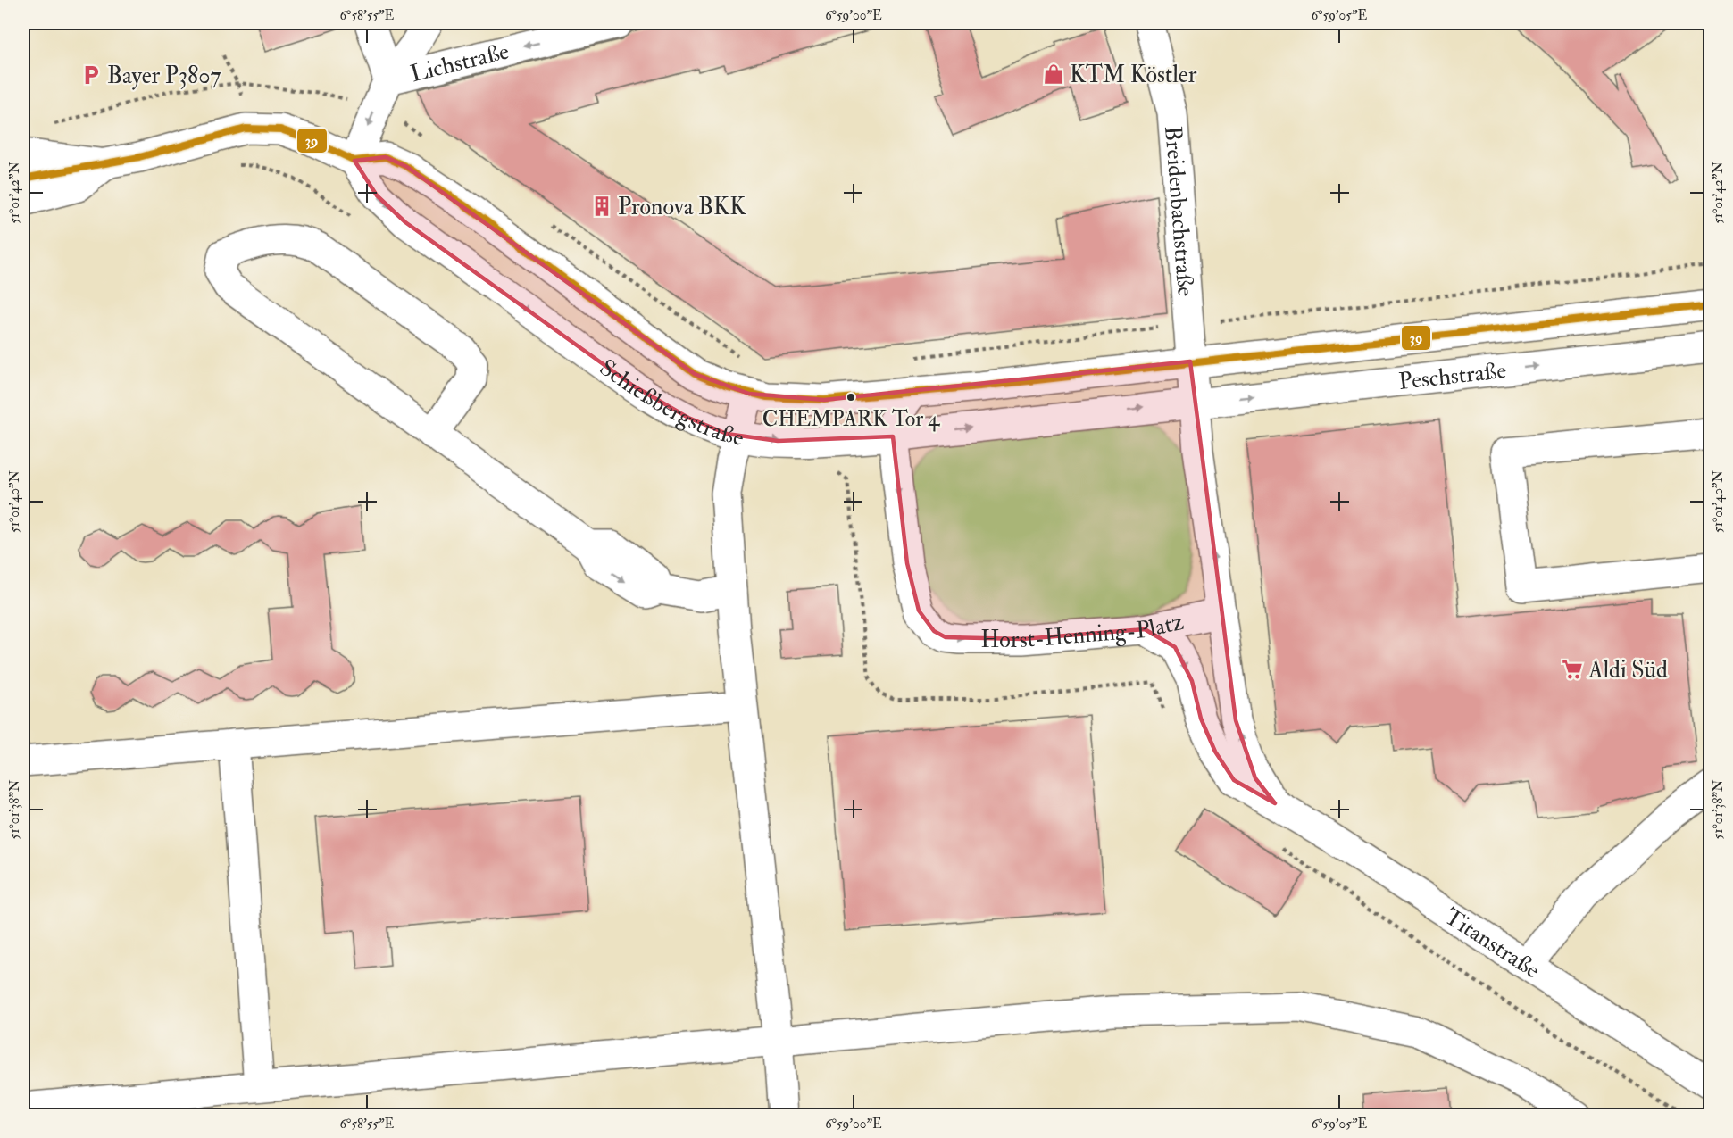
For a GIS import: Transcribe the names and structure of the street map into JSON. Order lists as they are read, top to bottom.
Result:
{
  "streets": {
    "main road": [
      "Lichstraße",
      "Breidenbachstraße",
      "Peschstraße",
      "Schießbergstraße",
      "Horst-Henning-Platz",
      "Titanstraße"
    ]
  },
  "crossings": [
    ["Lichstraße", "Schießbergstraße"],
    ["Breidenbachstraße", "Peschstraße"],
    ["Breidenbachstraße", "Schießbergstraße"],
    ["Peschstraße", "Schießbergstraße"],
    ["Schießbergstraße", "Horst-Henning-Platz"],
    ["Horst-Henning-Platz", "Titanstraße"]
  ],
  "one_way": ["Lichstraße"],
  "places": {
    "shop": ["KTM Köstler"],
    "parking": ["Bayer P3807"],
    "building": ["Pronova BKK"],
    "other": ["CHEMPARK Tor 4"],
    "supermarket": ["Aldi Süd"]
  },
  "lines": ["transit line 39"],
  "coordinates": [
    "6°58'55\"E",
    "6°59'00\"E",
    "6°59'05\"E",
    "51°01'42\"N",
    "51°01'40\"N",
    "51°01'38\"N"
  ]
}
